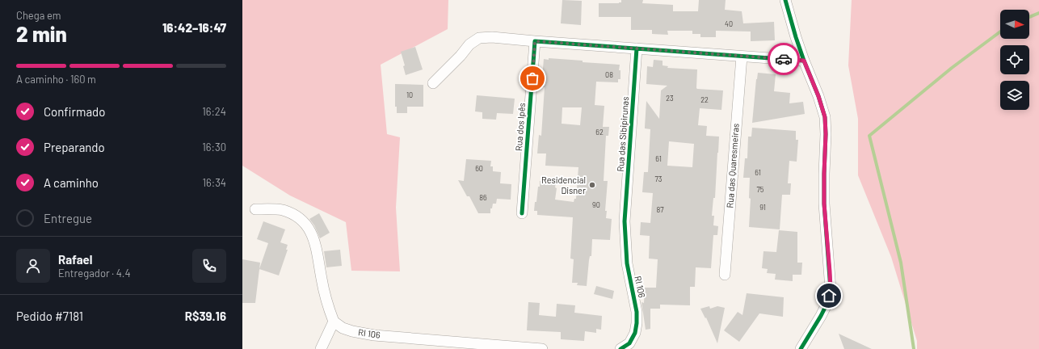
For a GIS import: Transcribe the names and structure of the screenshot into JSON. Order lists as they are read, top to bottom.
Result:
{
  "streets": {
    "street": [
      "Rua dos Ipês",
      "Rua das Sibipirunas",
      "Rua das Quaresmeiras",
      "RI 106"
    ]
  },
  "crossings": [
    ["Rua das Sibipirunas", "RI 106"]
  ],
  "places": ["Residencial Disner"],
  "house_numbers": [
    "40",
    "08",
    "10",
    "23",
    "22",
    "62",
    "61",
    "60",
    "61",
    "73",
    "75",
    "86",
    "90",
    "91",
    "87"
  ],
  "north": "right",
  "page": {
    "heading": ["2 min", "Chega em", "16:42–16:47"],
    "panel": [
      "Rafael",
      "Entregador · 4.4",
      "Pedido #7181",
      "R$39.16"
    ],
    "bar": "A caminho · 160 m",
    "list": [
      ["Confirmado", "16:24"],
      ["Preparando", "16:30"],
      ["A caminho", "16:34"],
      "Entregue"
    ]
  }
}
